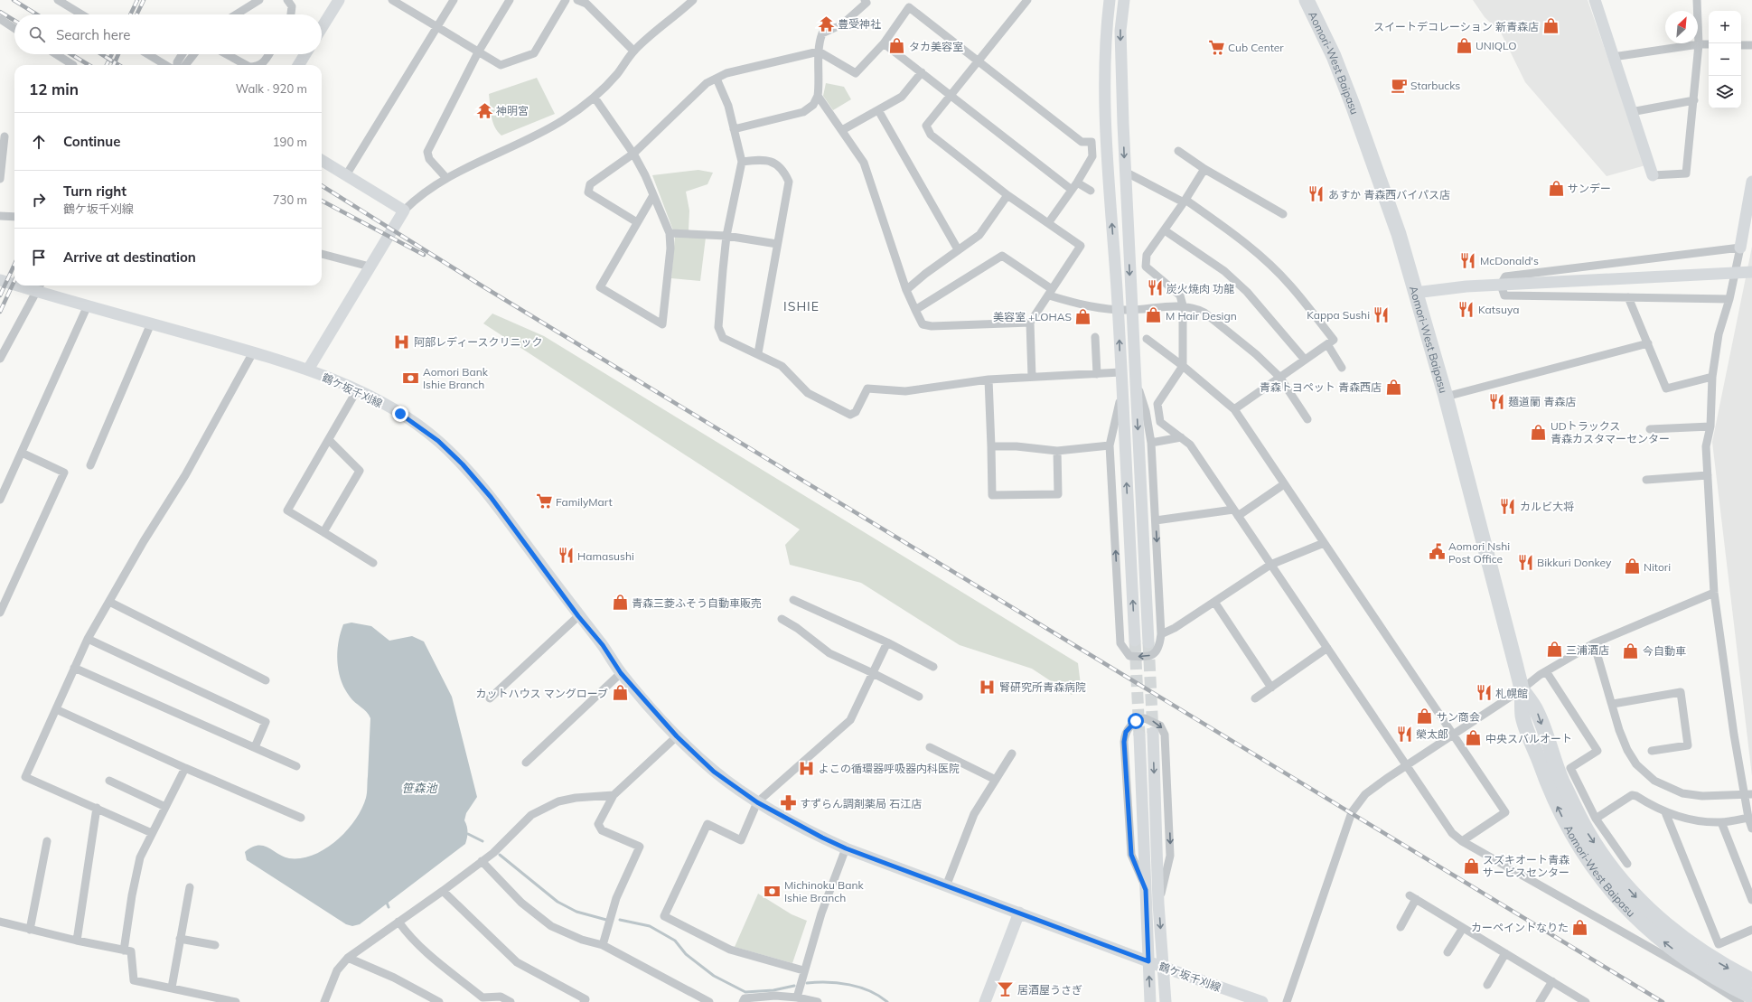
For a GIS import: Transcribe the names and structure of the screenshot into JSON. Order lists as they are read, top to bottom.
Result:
{
  "streets": {
    "highway": ["Aomori-West Baipasu"],
    "street": ["鶴ケ坂千刈線"]
  },
  "districts": ["ISHIE"],
  "water": ["笹森池"],
  "places": {
    "temple": ["豊受神社", "神明宮"],
    "shop": [
      "スイートデコレーション 新青森店",
      "UNIQLO",
      "タカ美容室",
      "サンデー",
      "M Hair Design",
      "美容室 +LOHAS",
      "青森トヨペット 青森西店",
      "UDトラックス 青森カスタマーセンター",
      "Nitori",
      "青森三菱ふそう自動車販売",
      "三浦酒店",
      "今自動車",
      "カットハウス マングローブ",
      "サン商会",
      "中央スバルオート",
      "スズキオート青森 サービスセンター",
      "カーペイントなりた"
    ],
    "supermarket": ["Cub Center", "FamilyMart"],
    "cafe": ["Starbucks"],
    "restaurant": [
      "あすか 青森西バイパス店",
      "McDonald's",
      "炭火焼肉 功龍",
      "Katsuya",
      "Kappa Sushi",
      "麺道蘭 青森店",
      "カルビ大将",
      "Hamasushi",
      "Bikkuri Donkey",
      "札幌館",
      "榮太郎"
    ],
    "hospital": ["阿部レディースクリニック", "腎研究所青森病院", "よこの循環器呼吸器内科医院"],
    "bank": ["Aomori Bank Ishie Branch", "Michinoku Bank Ishie Branch"],
    "public building": ["Aomori Nshi Post Office"],
    "pharmacy": ["すずらん調剤薬局 石江店"],
    "bar": ["居酒屋うさぎ"]
  },
  "north": "top right",
  "page": {
    "map_buttons": ["+", "−"],
    "search": "Search here",
    "heading": ["12 min", "Walk · 920 m"],
    "list": [
      ["Continue", "190 m"],
      ["Turn right", "鶴ケ坂千刈線", "730 m"],
      "Arrive at destination"
    ]
  }
}
